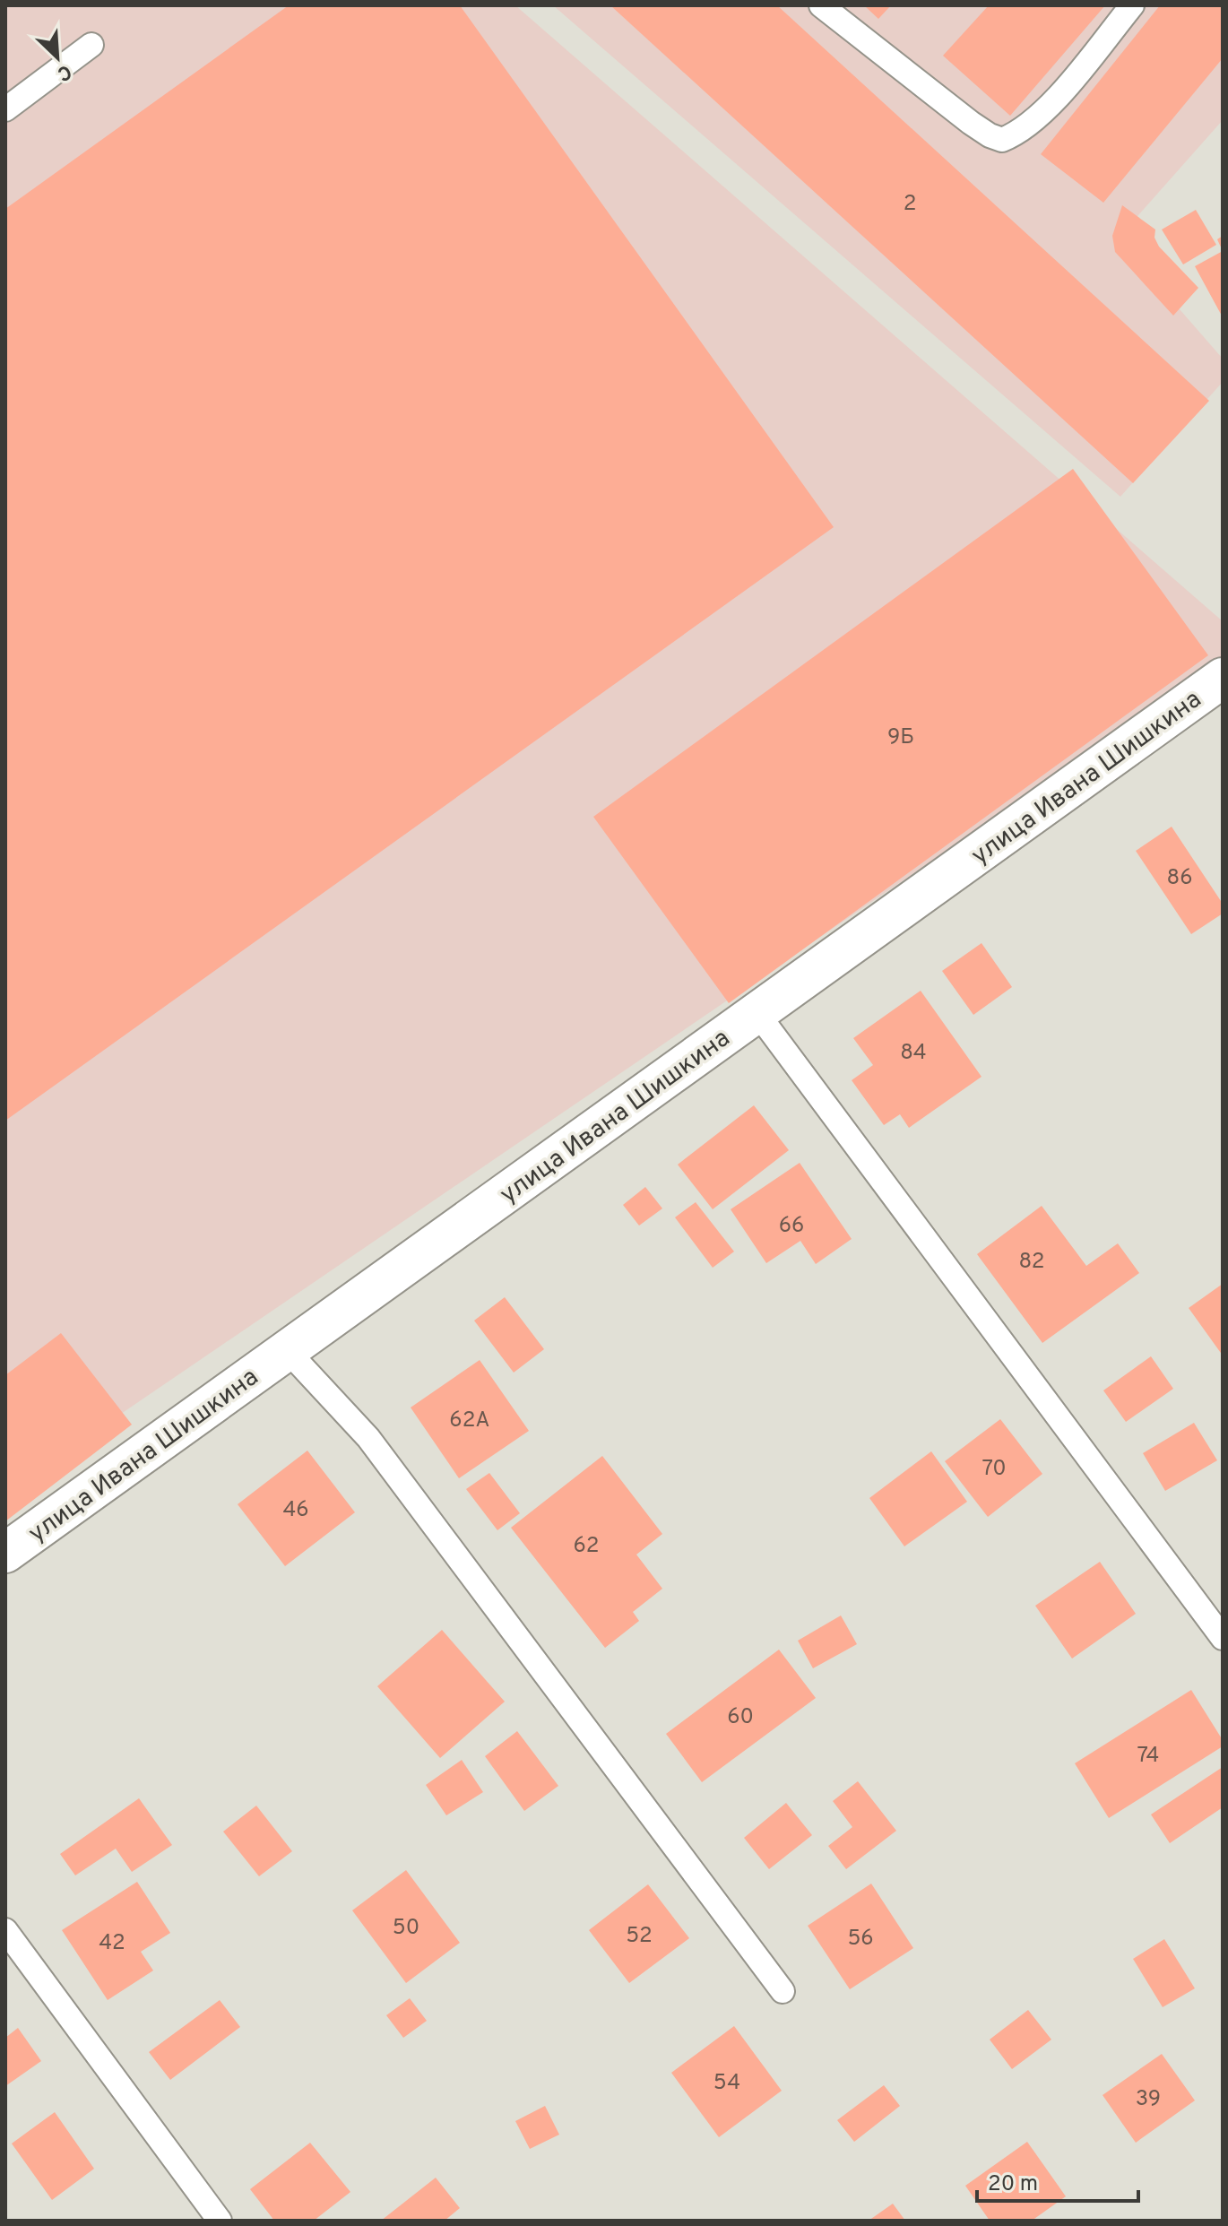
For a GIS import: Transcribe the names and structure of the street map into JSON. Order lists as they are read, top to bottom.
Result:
{
  "streets": {
    "street": ["улица Ивана Шишкина"]
  },
  "house_numbers": [
    "2",
    "9Б",
    "86",
    "84",
    "66",
    "82",
    "62А",
    "70",
    "46",
    "62",
    "60",
    "74",
    "50",
    "52",
    "56",
    "42",
    "54",
    "39"
  ],
  "scale_bar": "20 m",
  "north": "bottom right"
}
